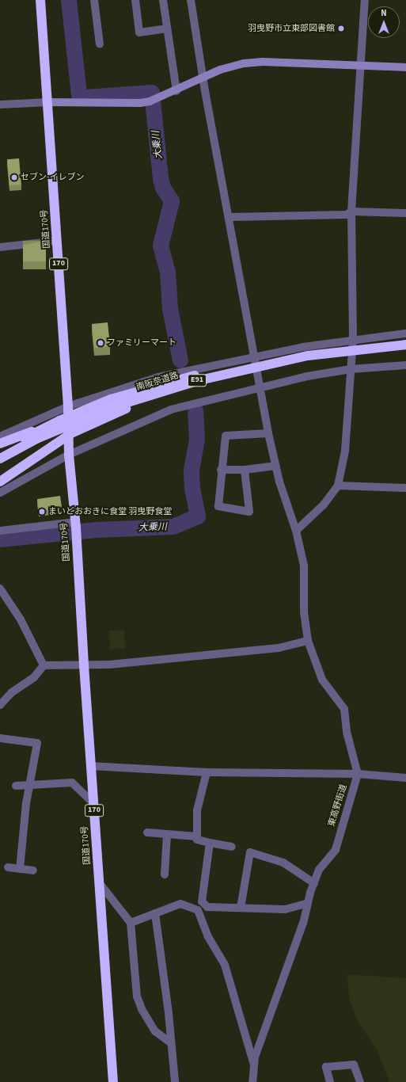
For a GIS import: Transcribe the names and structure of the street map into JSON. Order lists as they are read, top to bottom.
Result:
{
  "streets": {
    "highway": [
      "国道170号",
      "170",
      "E91",
      "南阪奈道路"
    ],
    "street": ["東高野街道"]
  },
  "water": ["大乗川"],
  "places": [
    "羽曳野市立東部図書館",
    "セブン-イレブン",
    "ファミリーマート",
    "まいどおおきに食堂 羽曳野食堂"
  ],
  "north": "top"
}
